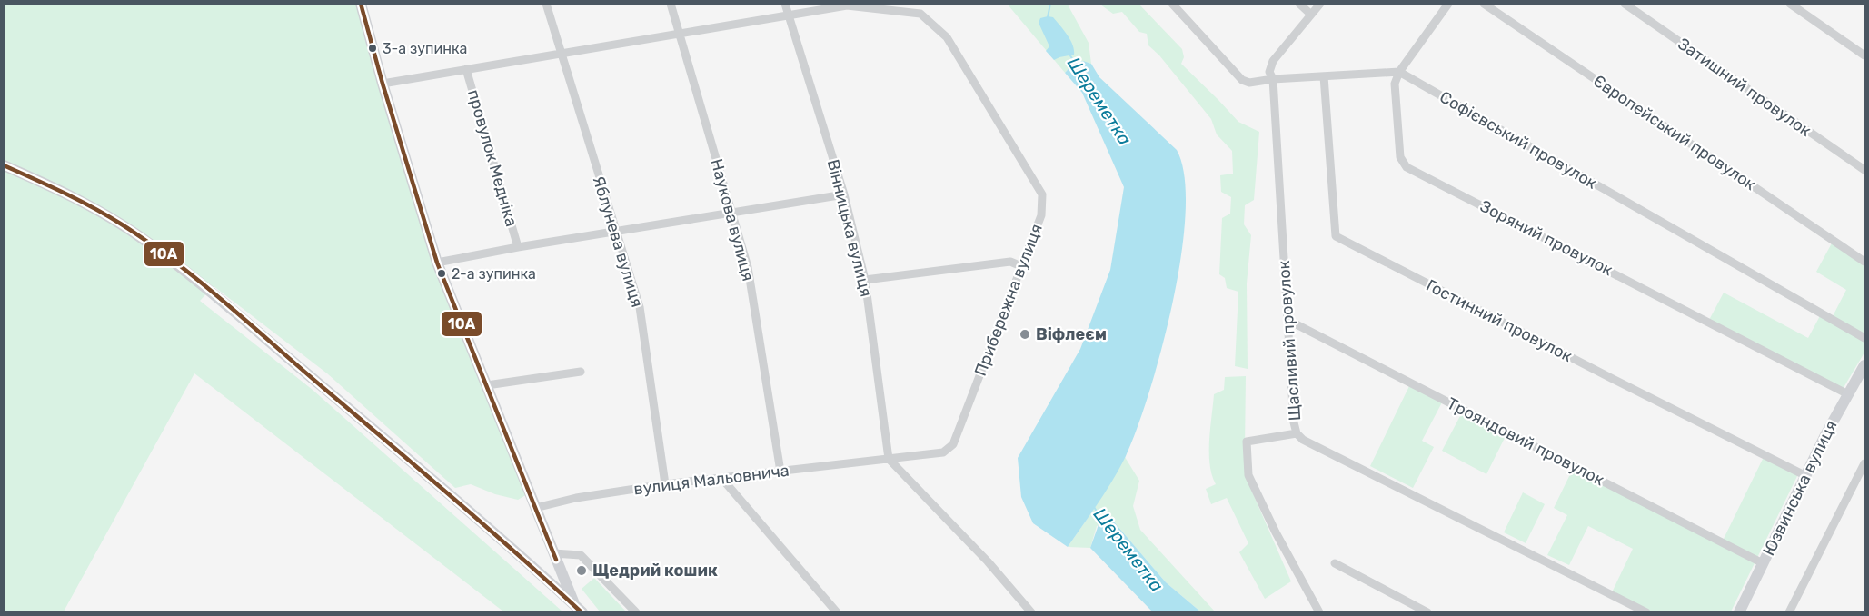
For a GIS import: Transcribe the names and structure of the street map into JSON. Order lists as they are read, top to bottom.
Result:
{
  "streets": {
    "main road": ["Юзвинська вулиця"],
    "street": [
      "Затишний провулок",
      "Європейський провулок",
      "Софієвський провулок",
      "провулок Медніка",
      "Наукова вулиця",
      "Вінницька вулиця",
      "Зоряний провулок",
      "Яблунева вулиця",
      "Прибережна вулиця",
      "Гостинний провулок",
      "Щасливий провулок",
      "Трояндовий провулок",
      "вулиця Мальовнича"
    ]
  },
  "crossings": [
    ["Софієвський провулок", "Зоряний провулок"],
    ["провулок Медніка", "Прибережна вулиця"],
    ["Наукова вулиця", "Прибережна вулиця"],
    ["Наукова вулиця", "вулиця Мальовнича"],
    ["Вінницька вулиця", "Прибережна вулиця"],
    ["Вінницька вулиця", "вулиця Мальовнича"],
    ["Зоряний провулок", "Юзвинська вулиця"],
    ["Яблунева вулиця", "Прибережна вулиця"],
    ["Яблунева вулиця", "вулиця Мальовнича"],
    ["Прибережна вулиця", "вулиця Мальовнича"],
    ["Гостинний провулок", "Юзвинська вулиця"],
    ["Щасливий провулок", "Трояндовий провулок"],
    ["Трояндовий провулок", "Юзвинська вулиця"]
  ],
  "water": ["Шереметка"],
  "places": [
    "3-а зупинка",
    "2-а зупинка",
    "Віфлеєм",
    "Щедрий кошик"
  ],
  "lines": ["transit line 10А"]
}
